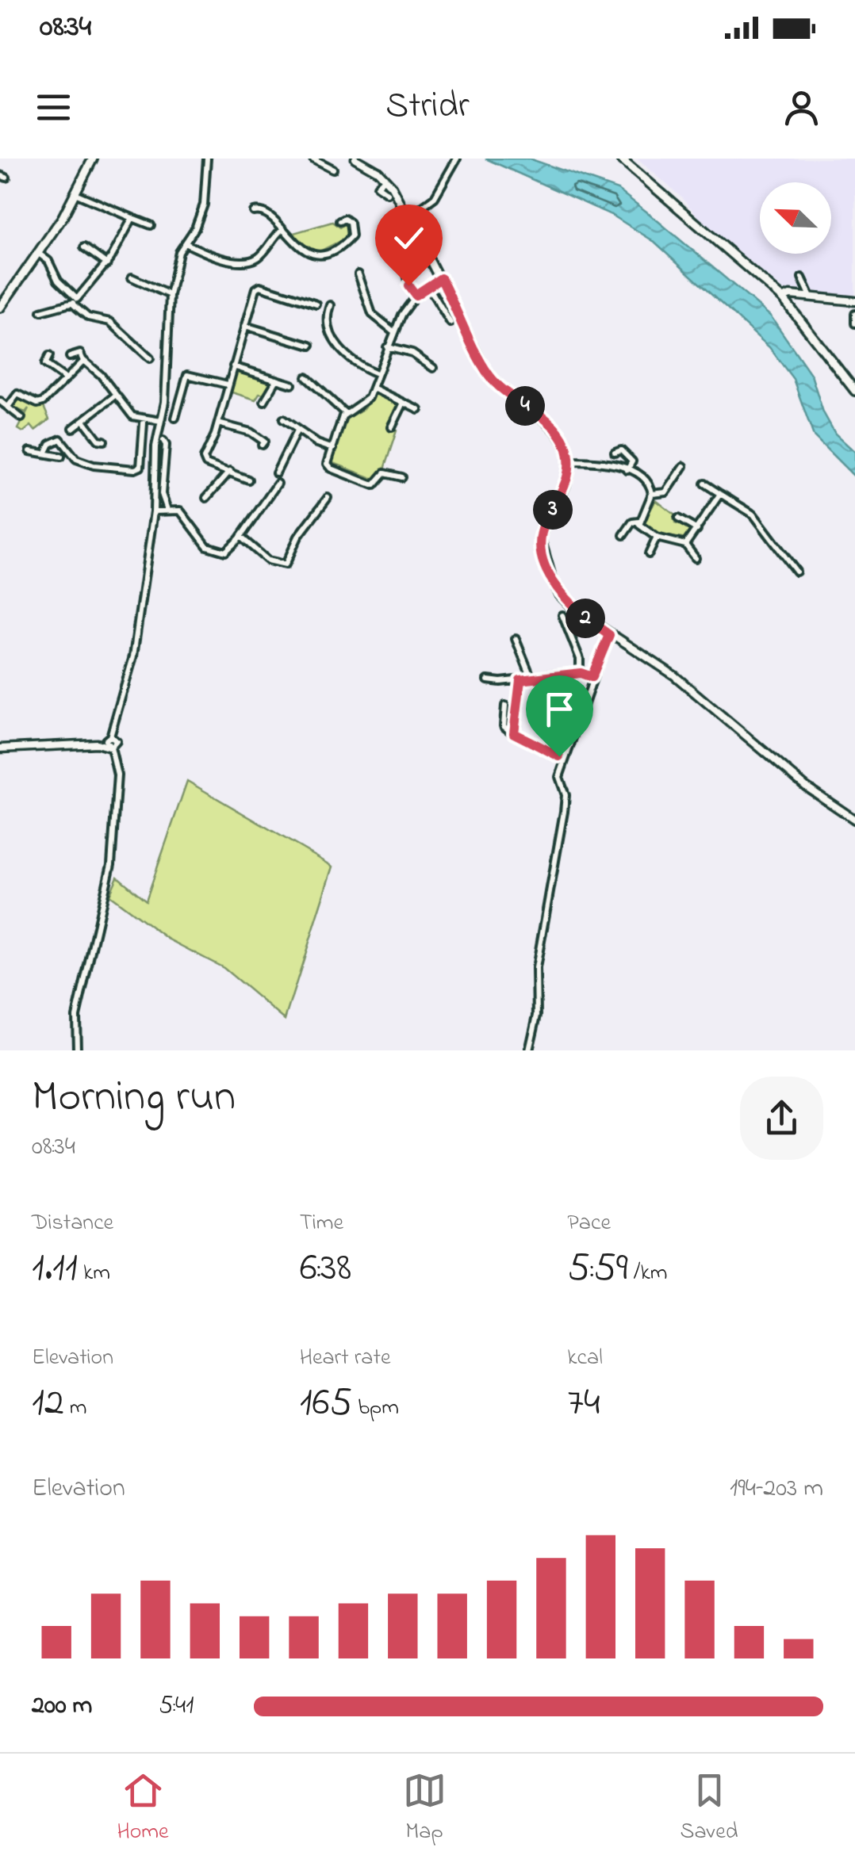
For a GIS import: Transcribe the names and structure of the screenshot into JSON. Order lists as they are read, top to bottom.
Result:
{
  "north": "top left",
  "page": {
    "status": "08:34",
    "header": "Stridr",
    "pins": ["4", "3", "2"],
    "heading": ["Morning run", "08:34"],
    "stats": [
      ["Distance", "1.11 km"],
      ["Time", "6:38"],
      ["Pace", "5:59 /km"],
      ["Elevation", "12 m"],
      ["Heart rate", "165 bpm"],
      ["kcal", "74"]
    ],
    "chart": ["Elevation", "194–203 m"],
    "list": [
      {
        "name": "200 m",
        "note": "5:41"
      }
    ],
    "tabs": ["Home", "Map", "Saved"]
  }
}
